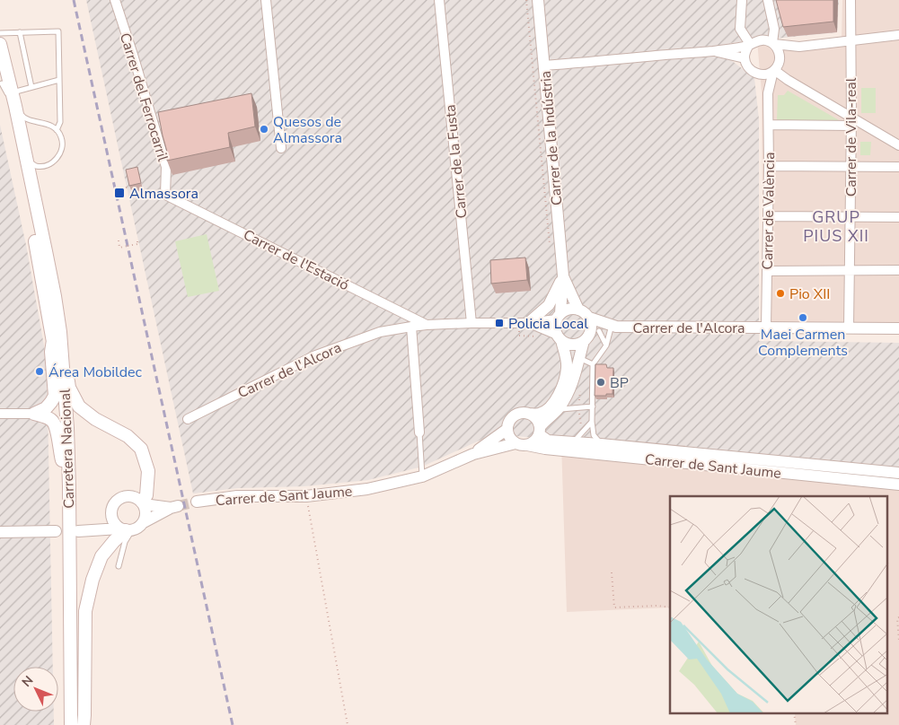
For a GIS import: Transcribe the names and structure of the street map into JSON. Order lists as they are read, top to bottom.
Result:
{
  "streets": {
    "main road": ["Carretera Nacional"],
    "street": [
      "Carrer del Ferrocarril",
      "Carrer de Vila-real",
      "Carrer de la Indústria",
      "Carrer de la Fusta",
      "Carrer de València",
      "Carrer de l'Estació",
      "Carrer de l'Alcora",
      "Carrer de Sant Jaume"
    ]
  },
  "crossings": [
    ["Carrer del Ferrocarril", "Carrer de l'Estació"],
    ["Carrer de Vila-real", "Carrer de l'Alcora"],
    ["Carrer de la Indústria", "Carrer de l'Alcora"],
    ["Carrer de la Fusta", "Carrer de l'Alcora"],
    ["Carrer de València", "Carrer de l'Alcora"],
    ["Carrer de l'Estació", "Carrer de l'Alcora"]
  ],
  "districts": ["GRUP PIUS XII"],
  "places": {
    "other": [
      "Quesos de Almassora",
      "Pio XII",
      "Maei Carmen Complements",
      "Área Mobildec",
      "BP"
    ],
    "transit": ["Almassora", "Policia Local"]
  },
  "north": "top left"
}
